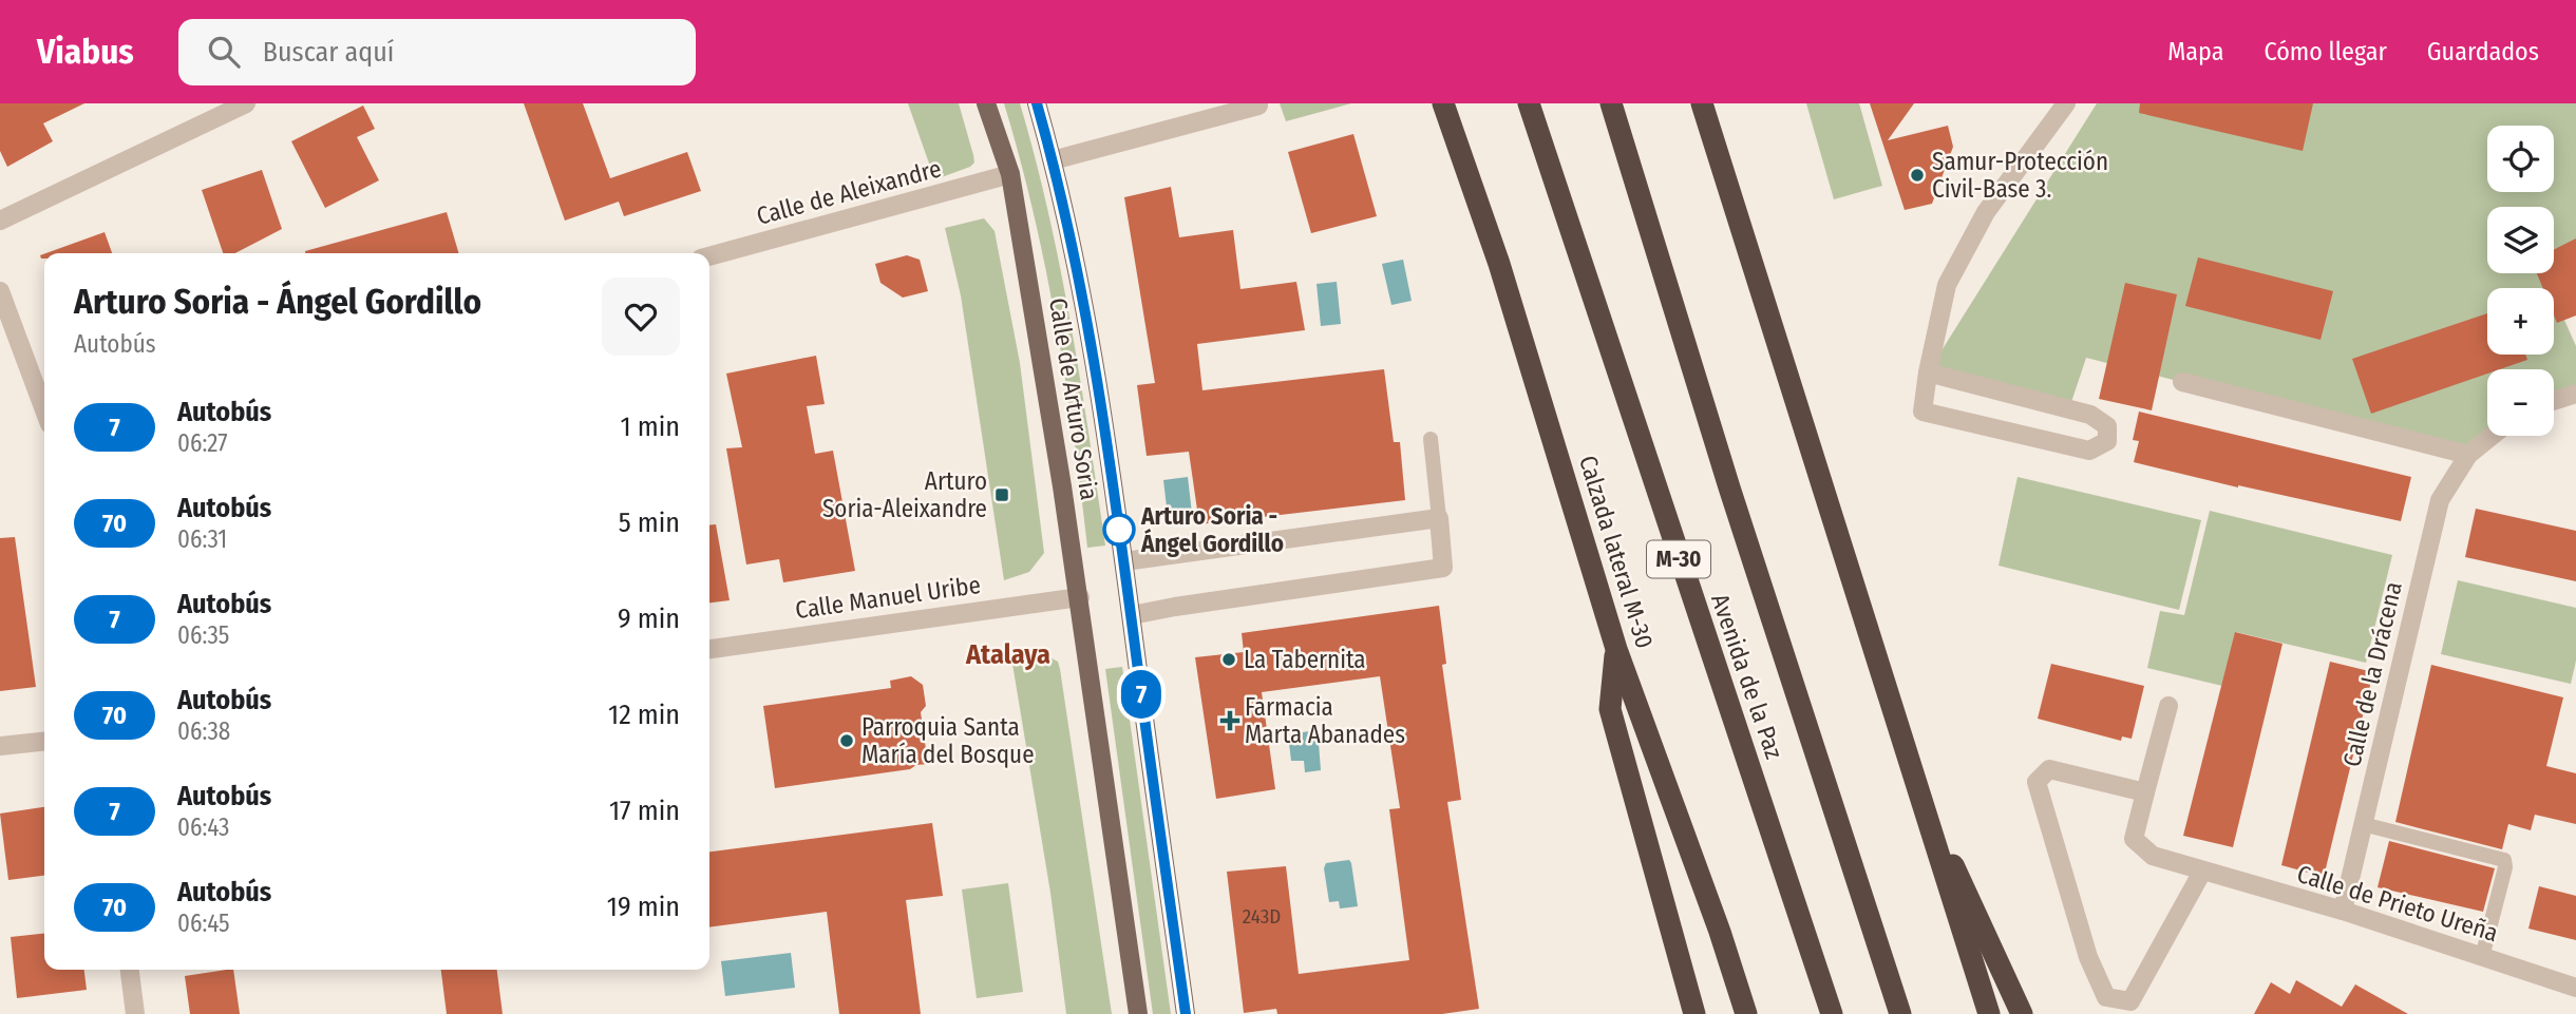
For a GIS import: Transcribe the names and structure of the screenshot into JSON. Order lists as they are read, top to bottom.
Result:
{
  "streets": {
    "highway": ["Calzada lateral M-30", "M-30", "Avenida de la Paz"],
    "main road": ["Calle de Arturo Soria"],
    "street": [
      "Calle de Aleixandre",
      "Calle Manuel Uribe",
      "Calle de la Drácena",
      "Calle de Prieto Ureña"
    ]
  },
  "crossings": [
    ["Calle de Aleixandre", "Calle de Arturo Soria"],
    ["Calle de Arturo Soria", "Calle Manuel Uribe"],
    ["Calle de la Drácena", "Calle de Prieto Ureña"]
  ],
  "districts": ["Atalaya"],
  "places": {
    "other": [
      "Samur-Protección Civil-Base 3.",
      "Arturo Soria - Ángel Gordillo",
      "La Tabernita",
      "Parroquia Santa María del Bosque"
    ],
    "transit": ["Arturo Soria-Aleixandre"],
    "health": ["Farmacia Marta Abanades"]
  },
  "lines": ["bus line 7"],
  "house_numbers": ["243D"],
  "page": {
    "header": "Viabus",
    "search": "Buscar aquí",
    "nav": ["Mapa", "Cómo llegar", "Guardados"],
    "on_map": "7",
    "map_buttons": ["+", "−"],
    "heading": ["Arturo Soria - Ángel Gordillo", "Autobús"],
    "list": [
      {
        "mark": "7",
        "name": "Autobús",
        "note": "06:27",
        "value": "1 min"
      },
      {
        "mark": "70",
        "name": "Autobús",
        "note": "06:31",
        "value": "5 min"
      },
      {
        "mark": "7",
        "name": "Autobús",
        "note": "06:35",
        "value": "9 min"
      },
      {
        "mark": "70",
        "name": "Autobús",
        "note": "06:38",
        "value": "12 min"
      },
      {
        "mark": "7",
        "name": "Autobús",
        "note": "06:43",
        "value": "17 min"
      },
      {
        "mark": "70",
        "name": "Autobús",
        "note": "06:45",
        "value": "19 min"
      }
    ]
  }
}
